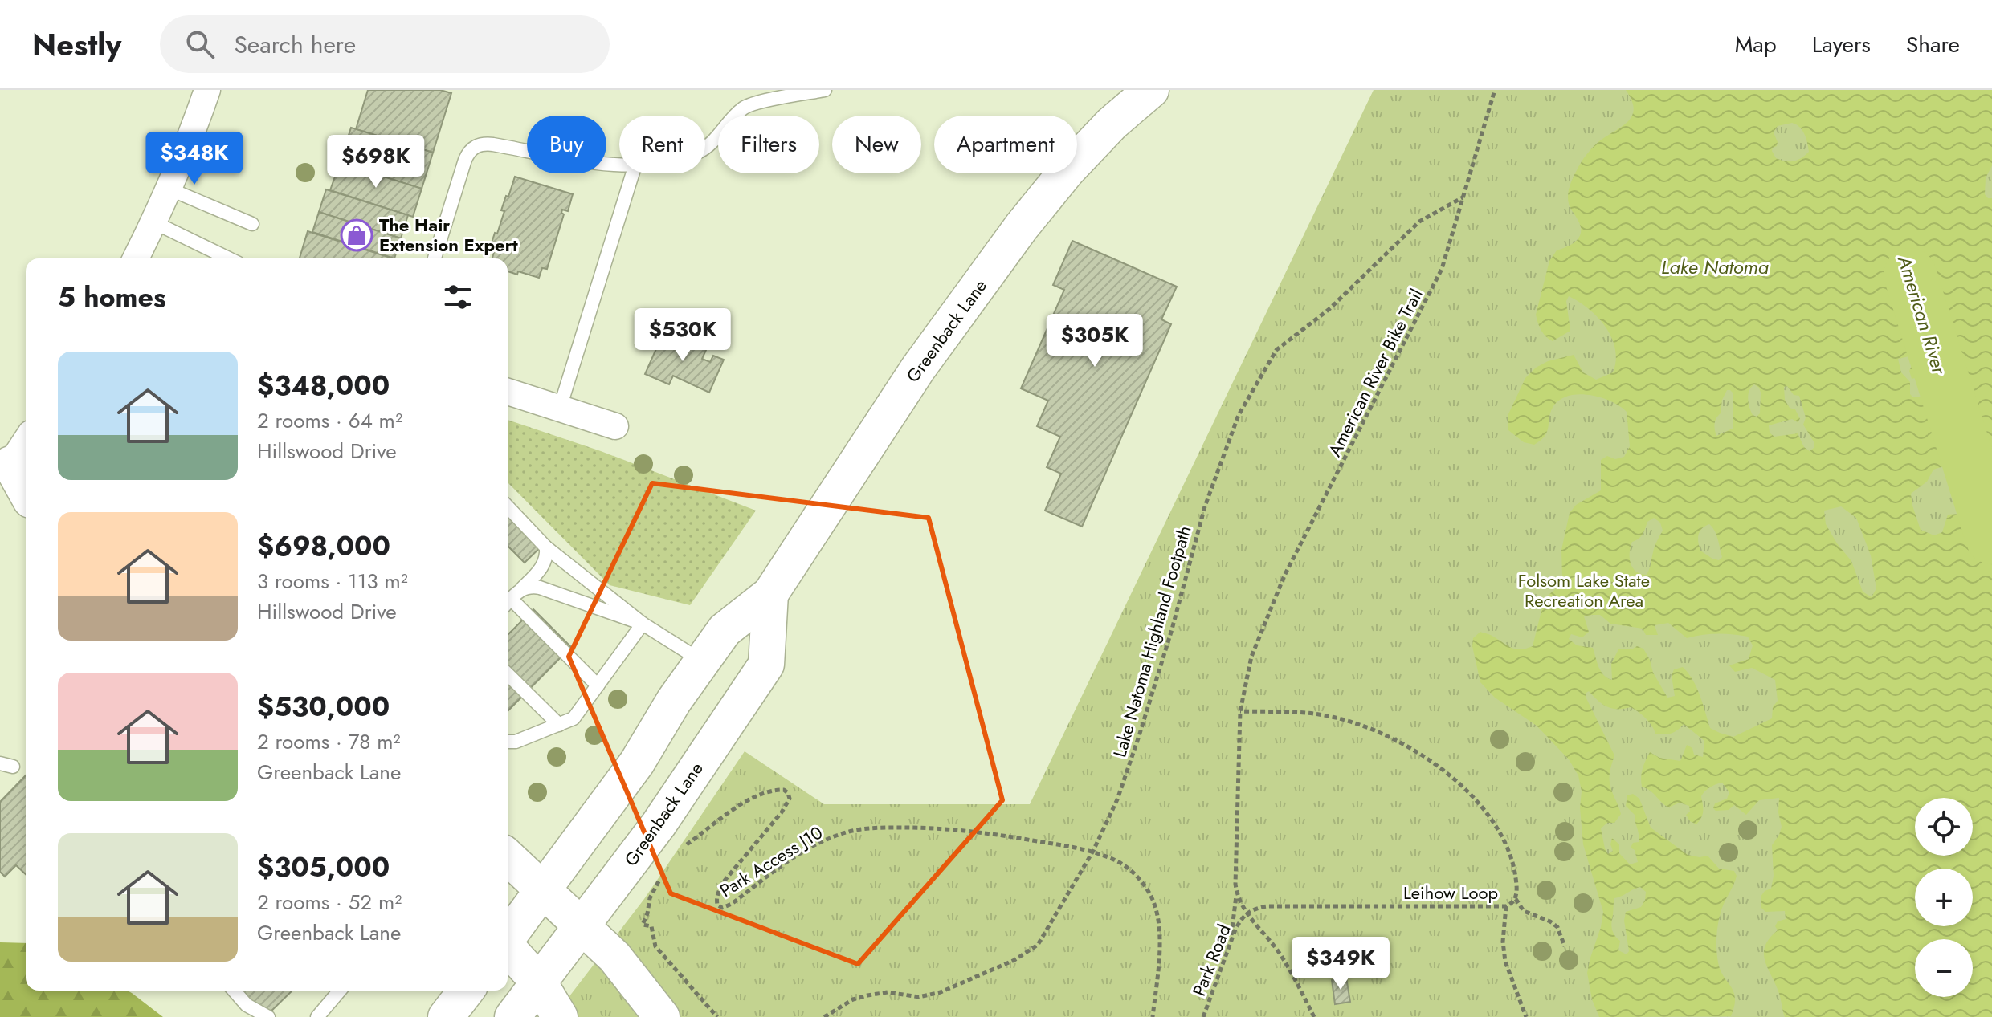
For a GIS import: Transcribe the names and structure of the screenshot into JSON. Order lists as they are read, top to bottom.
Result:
{
  "streets": {
    "main road": ["Greenback Lane"],
    "path": [
      "American River Bike Trail",
      "Lake Natoma Highland Footpath",
      "Park Access J10",
      "Leihow Loop",
      "Park Road"
    ]
  },
  "crossings": [
    ["American River Bike Trail", "Lake Natoma Highland Footpath"],
    ["American River Bike Trail", "Leihow Loop"],
    ["American River Bike Trail", "Park Road"],
    ["Lake Natoma Highland Footpath", "Park Access J10"],
    ["Leihow Loop", "Park Road"]
  ],
  "water": ["Lake Natoma", "American River"],
  "parks": ["Folsom Lake State Recreation Area"],
  "places": {
    "shop": ["The Hair Extension Expert"]
  },
  "page": {
    "header": "Nestly",
    "search": "Search here",
    "nav": ["Map", "Layers", "Share"],
    "chip": [
      "Buy",
      "Rent",
      "Filters",
      "New",
      "Apartment"
    ],
    "price": [
      "$348K",
      "$698K",
      "$530K",
      "$305K",
      "$349K"
    ],
    "heading": "5 homes",
    "list": [
      {
        "name": "$348,000",
        "note": "2 rooms · 64 m² · Hillswood Drive"
      },
      {
        "name": "$698,000",
        "note": "3 rooms · 113 m² · Hillswood Drive"
      },
      {
        "name": "$530,000",
        "note": "2 rooms · 78 m² · Greenback Lane"
      },
      {
        "name": "$305,000",
        "note": "2 rooms · 52 m² · Greenback Lane"
      }
    ],
    "map_buttons": ["+", "−"]
  }
}
